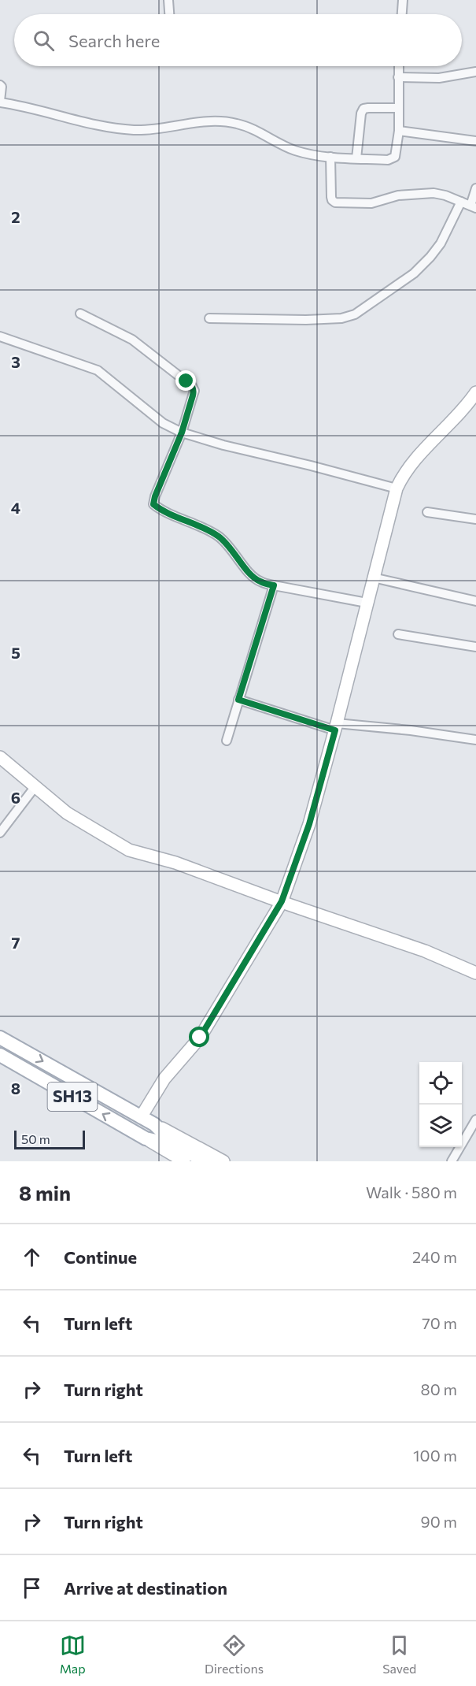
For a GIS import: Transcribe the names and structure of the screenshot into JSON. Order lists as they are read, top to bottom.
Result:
{
  "streets": {
    "main road": ["SH13"]
  },
  "scale_bar": "50 m",
  "page": {
    "search": "Search here",
    "scale": "50 m",
    "heading": ["8 min", "Walk · 580 m"],
    "list": [
      ["Continue", "240 m"],
      ["Turn left", "70 m"],
      ["Turn right", "80 m"],
      ["Turn left", "100 m"],
      ["Turn right", "90 m"],
      "Arrive at destination"
    ],
    "nav": ["Map", "Directions", "Saved"]
  },
  "grid": {
    "rows": [
      "2",
      "3",
      "4",
      "5",
      "6",
      "7",
      "8"
    ]
  }
}
